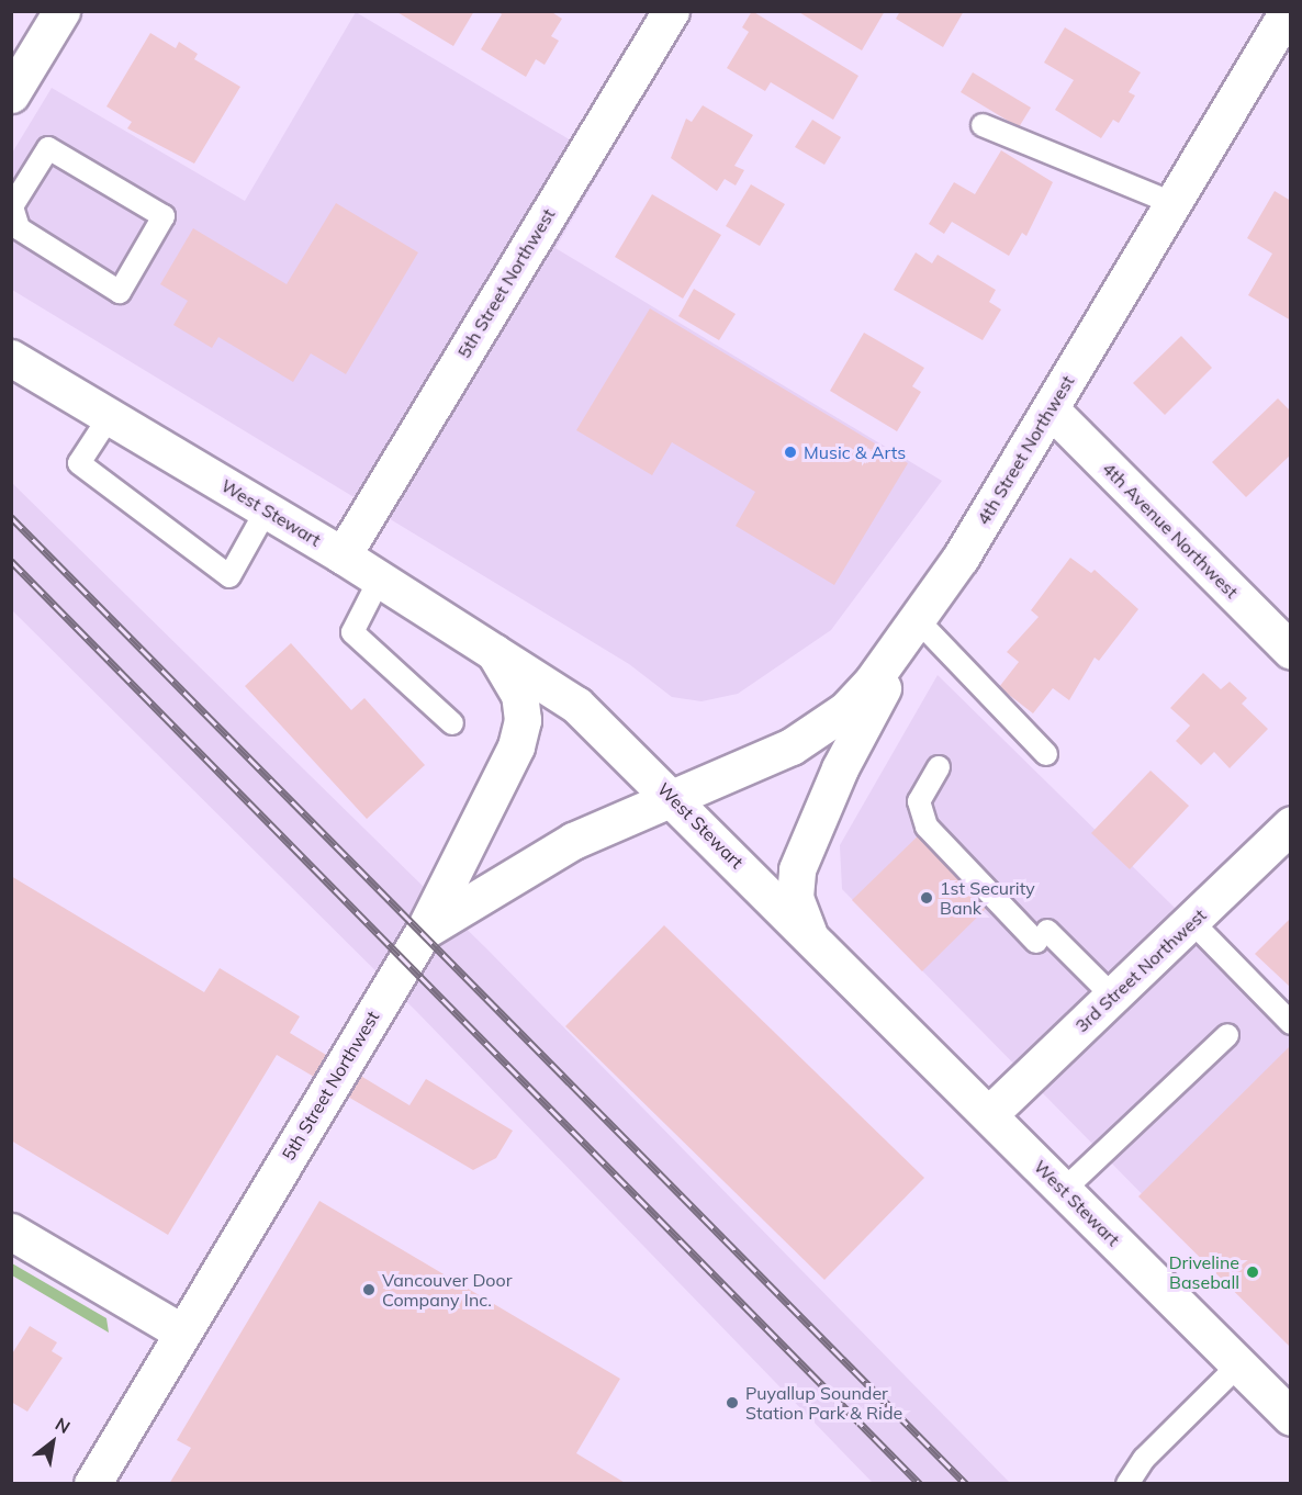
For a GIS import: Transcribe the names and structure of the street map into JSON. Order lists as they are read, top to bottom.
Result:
{
  "streets": {
    "street": [
      "5th Street Northwest",
      "4th Street Northwest",
      "West Stewart",
      "4th Avenue Northwest",
      "3rd Street Northwest"
    ]
  },
  "crossings": [
    ["5th Street Northwest", "4th Street Northwest"],
    ["5th Street Northwest", "West Stewart"],
    ["4th Street Northwest", "West Stewart"],
    ["4th Street Northwest", "4th Avenue Northwest"],
    ["West Stewart", "3rd Street Northwest"]
  ],
  "places": [
    "Music & Arts",
    "1st Security Bank",
    "Driveline Baseball",
    "Vancouver Door Company Inc.",
    "Puyallup Sounder Station Park & Ride"
  ],
  "north": "top right"
}
